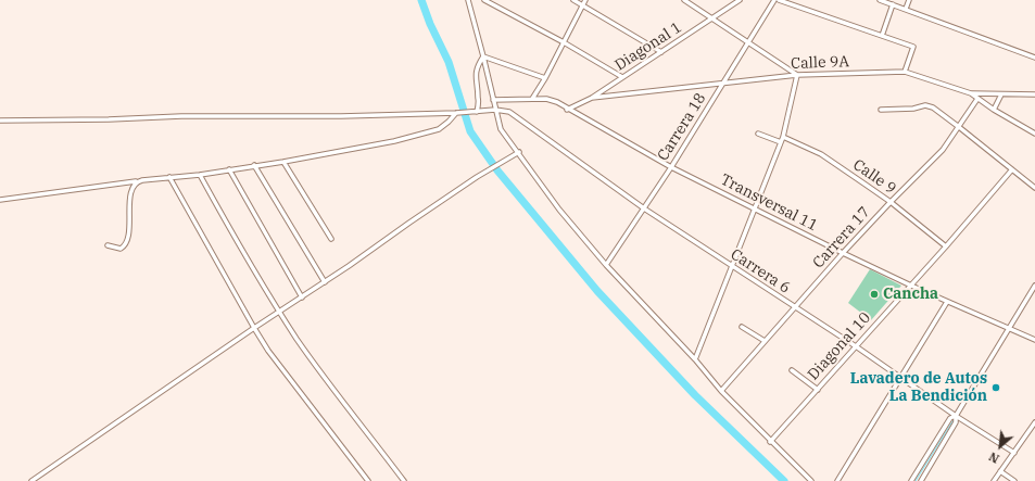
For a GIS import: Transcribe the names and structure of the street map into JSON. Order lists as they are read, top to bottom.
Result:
{
  "streets": {
    "street": [
      "Diagonal 1",
      "Calle 9A",
      "Carrera 18",
      "Calle 9",
      "Transversal 11",
      "Carrera 17",
      "Carrera 6",
      "Diagonal 10"
    ]
  },
  "crossings": [
    ["Diagonal 1", "Calle 9A"],
    ["Diagonal 1", "Transversal 11"],
    ["Calle 9A", "Carrera 18"],
    ["Calle 9A", "Carrera 17"],
    ["Carrera 18", "Transversal 11"],
    ["Carrera 18", "Carrera 6"],
    ["Calle 9", "Carrera 17"],
    ["Calle 9", "Diagonal 10"],
    ["Transversal 11", "Carrera 17"],
    ["Transversal 11", "Diagonal 10"],
    ["Carrera 17", "Carrera 6"],
    ["Carrera 6", "Diagonal 10"]
  ],
  "places": ["Cancha", "Lavadero de Autos La Bendición"],
  "north": "bottom left"
}
